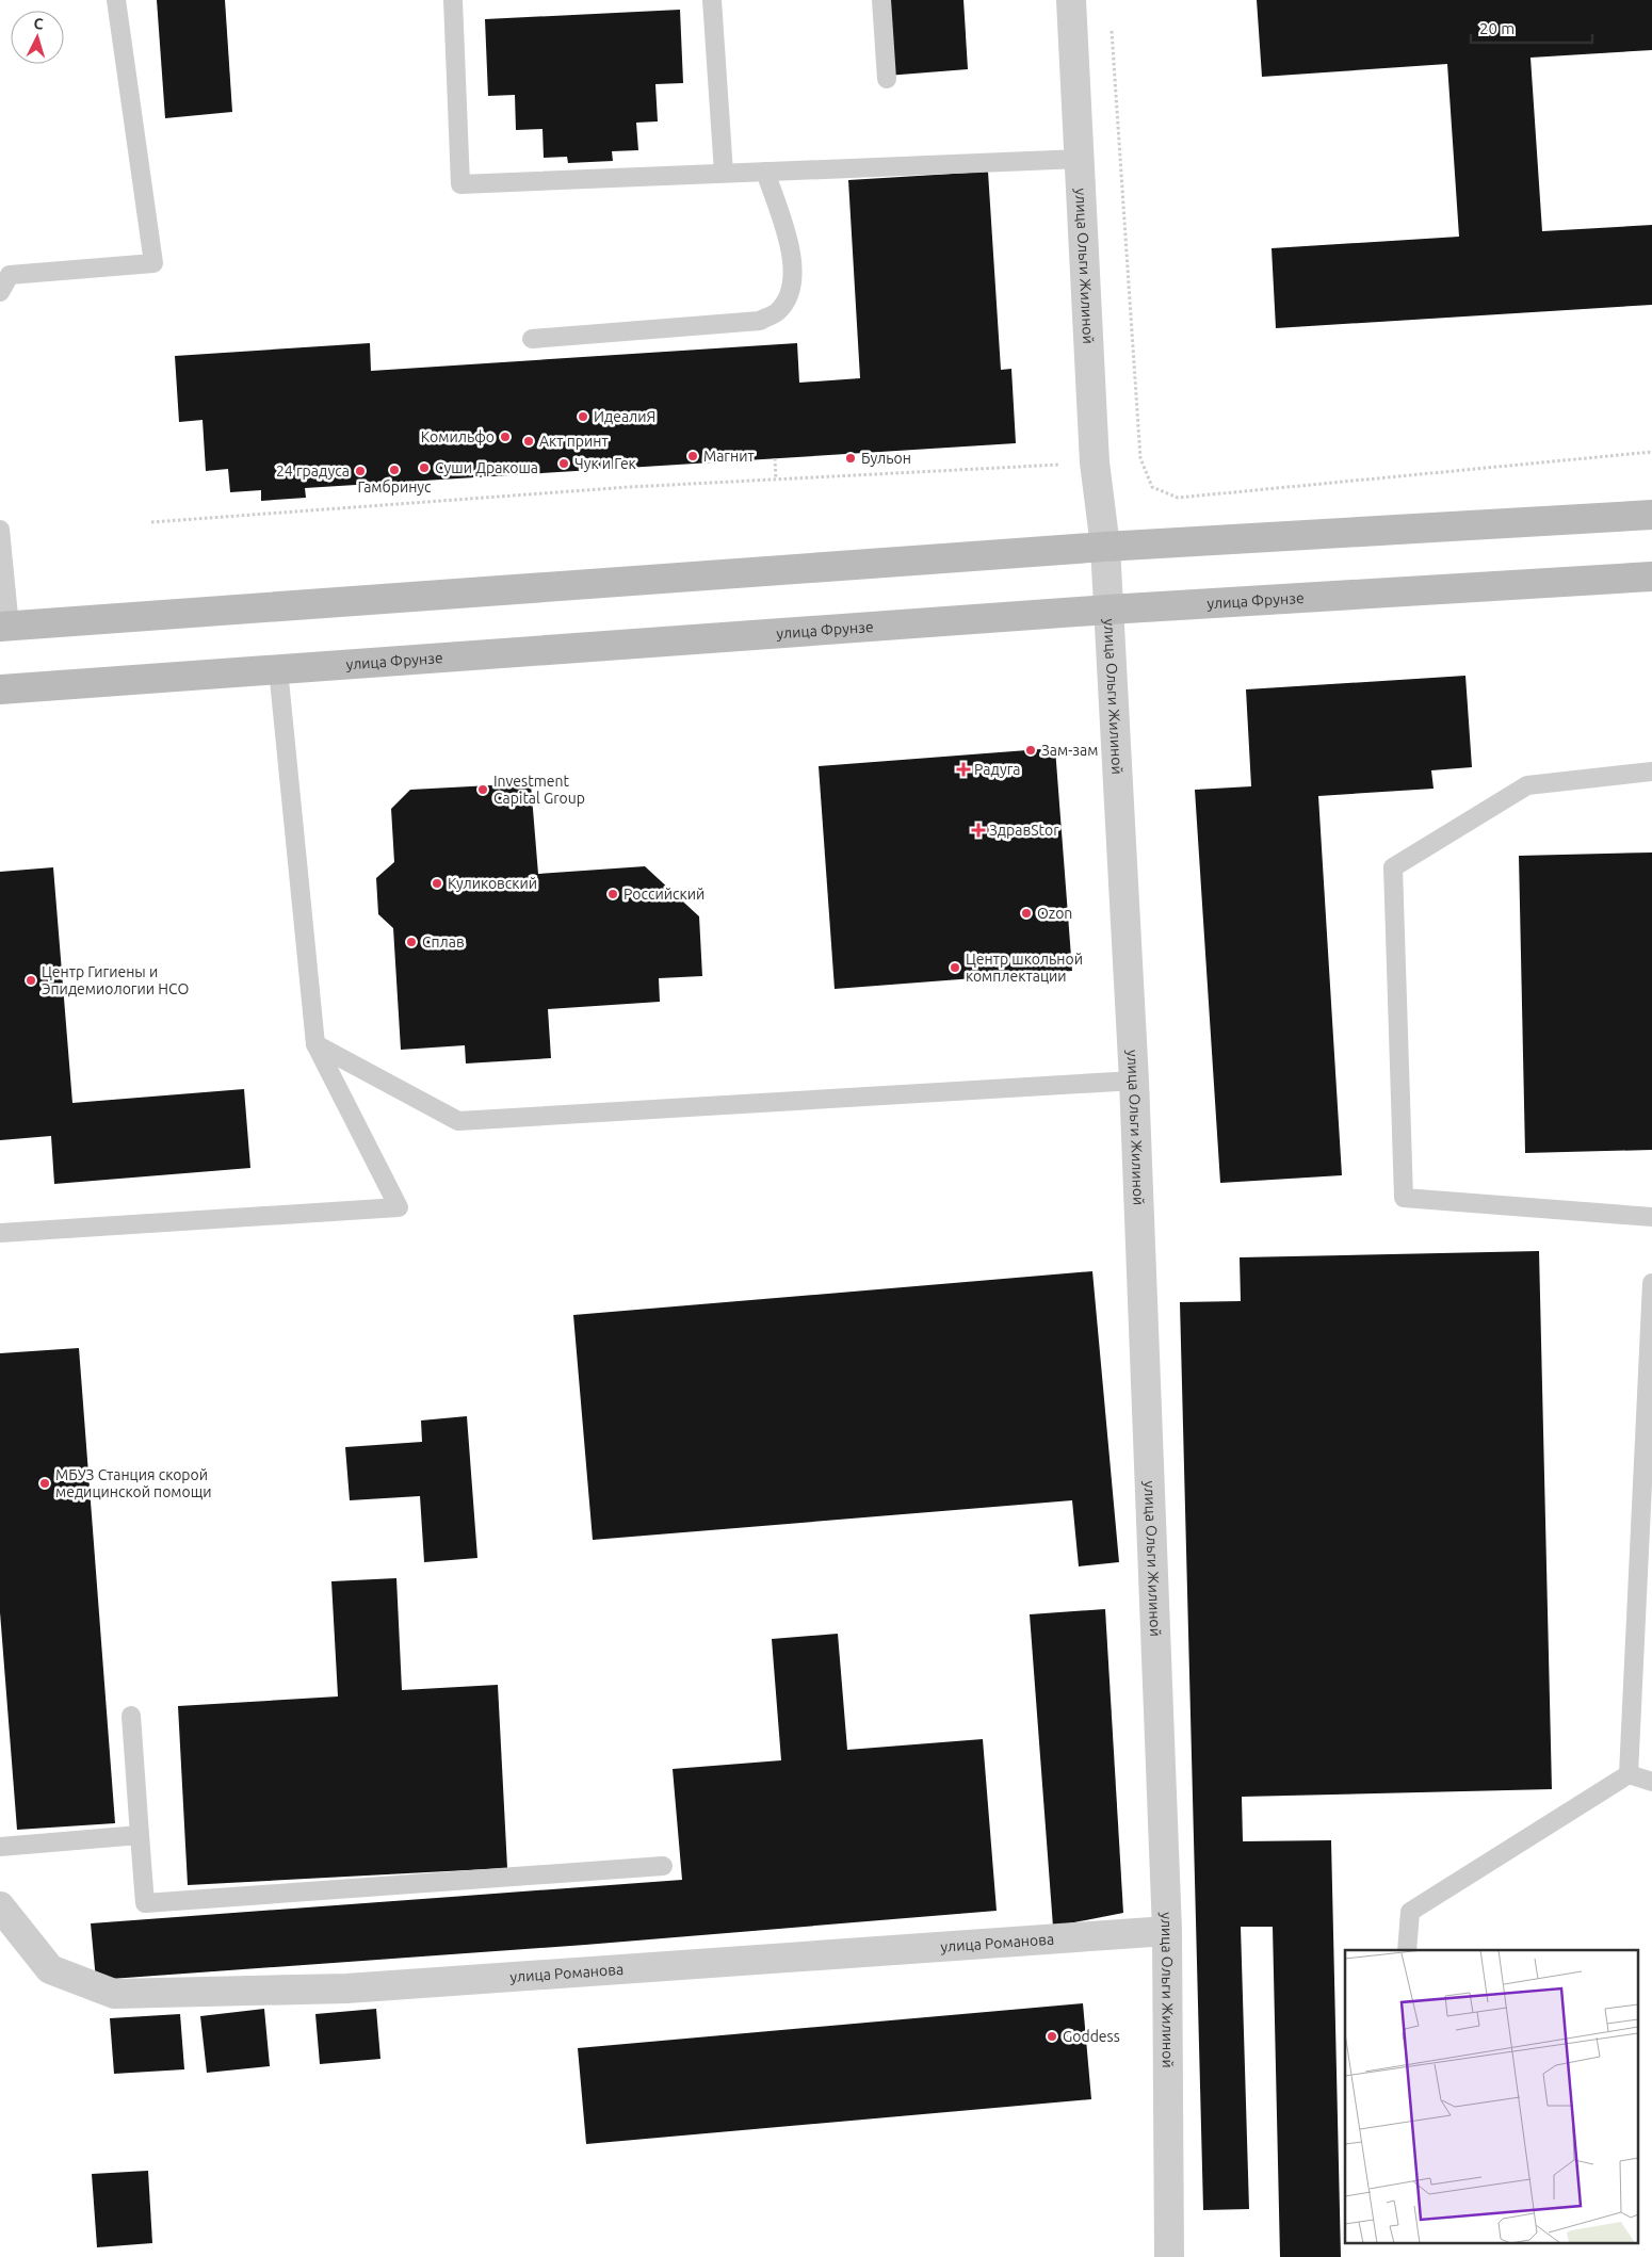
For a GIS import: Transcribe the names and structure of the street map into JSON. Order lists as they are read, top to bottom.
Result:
{
  "streets": {
    "main road": ["улица Фрунзе"],
    "street": ["улица Ольги Жилиной", "улица Романова"]
  },
  "crossings": [
    ["улица Ольги Жилиной", "улица Фрунзе"],
    ["улица Ольги Жилиной", "улица Романова"]
  ],
  "places": {
    "other": [
      "ИдеалиЯ",
      "Комильфо",
      "Акт принт",
      "Магнит",
      "Бульон",
      "Чук и Гек",
      "Суши Дракоша",
      "Гамбринус",
      "24 градуса",
      "Зам-зам",
      "Investment Capital Group",
      "Куликовский",
      "Российский",
      "Ozon",
      "Сплав",
      "Центр школьной комплектации",
      "Центр Гигиены и Эпидемиологии НСО",
      "МБУЗ Станция скорой медицинской помощи",
      "Goddess"
    ],
    "health": ["Радуга", "ЗдравStor"]
  },
  "scale_bar": "20 m",
  "north": "top"
}
